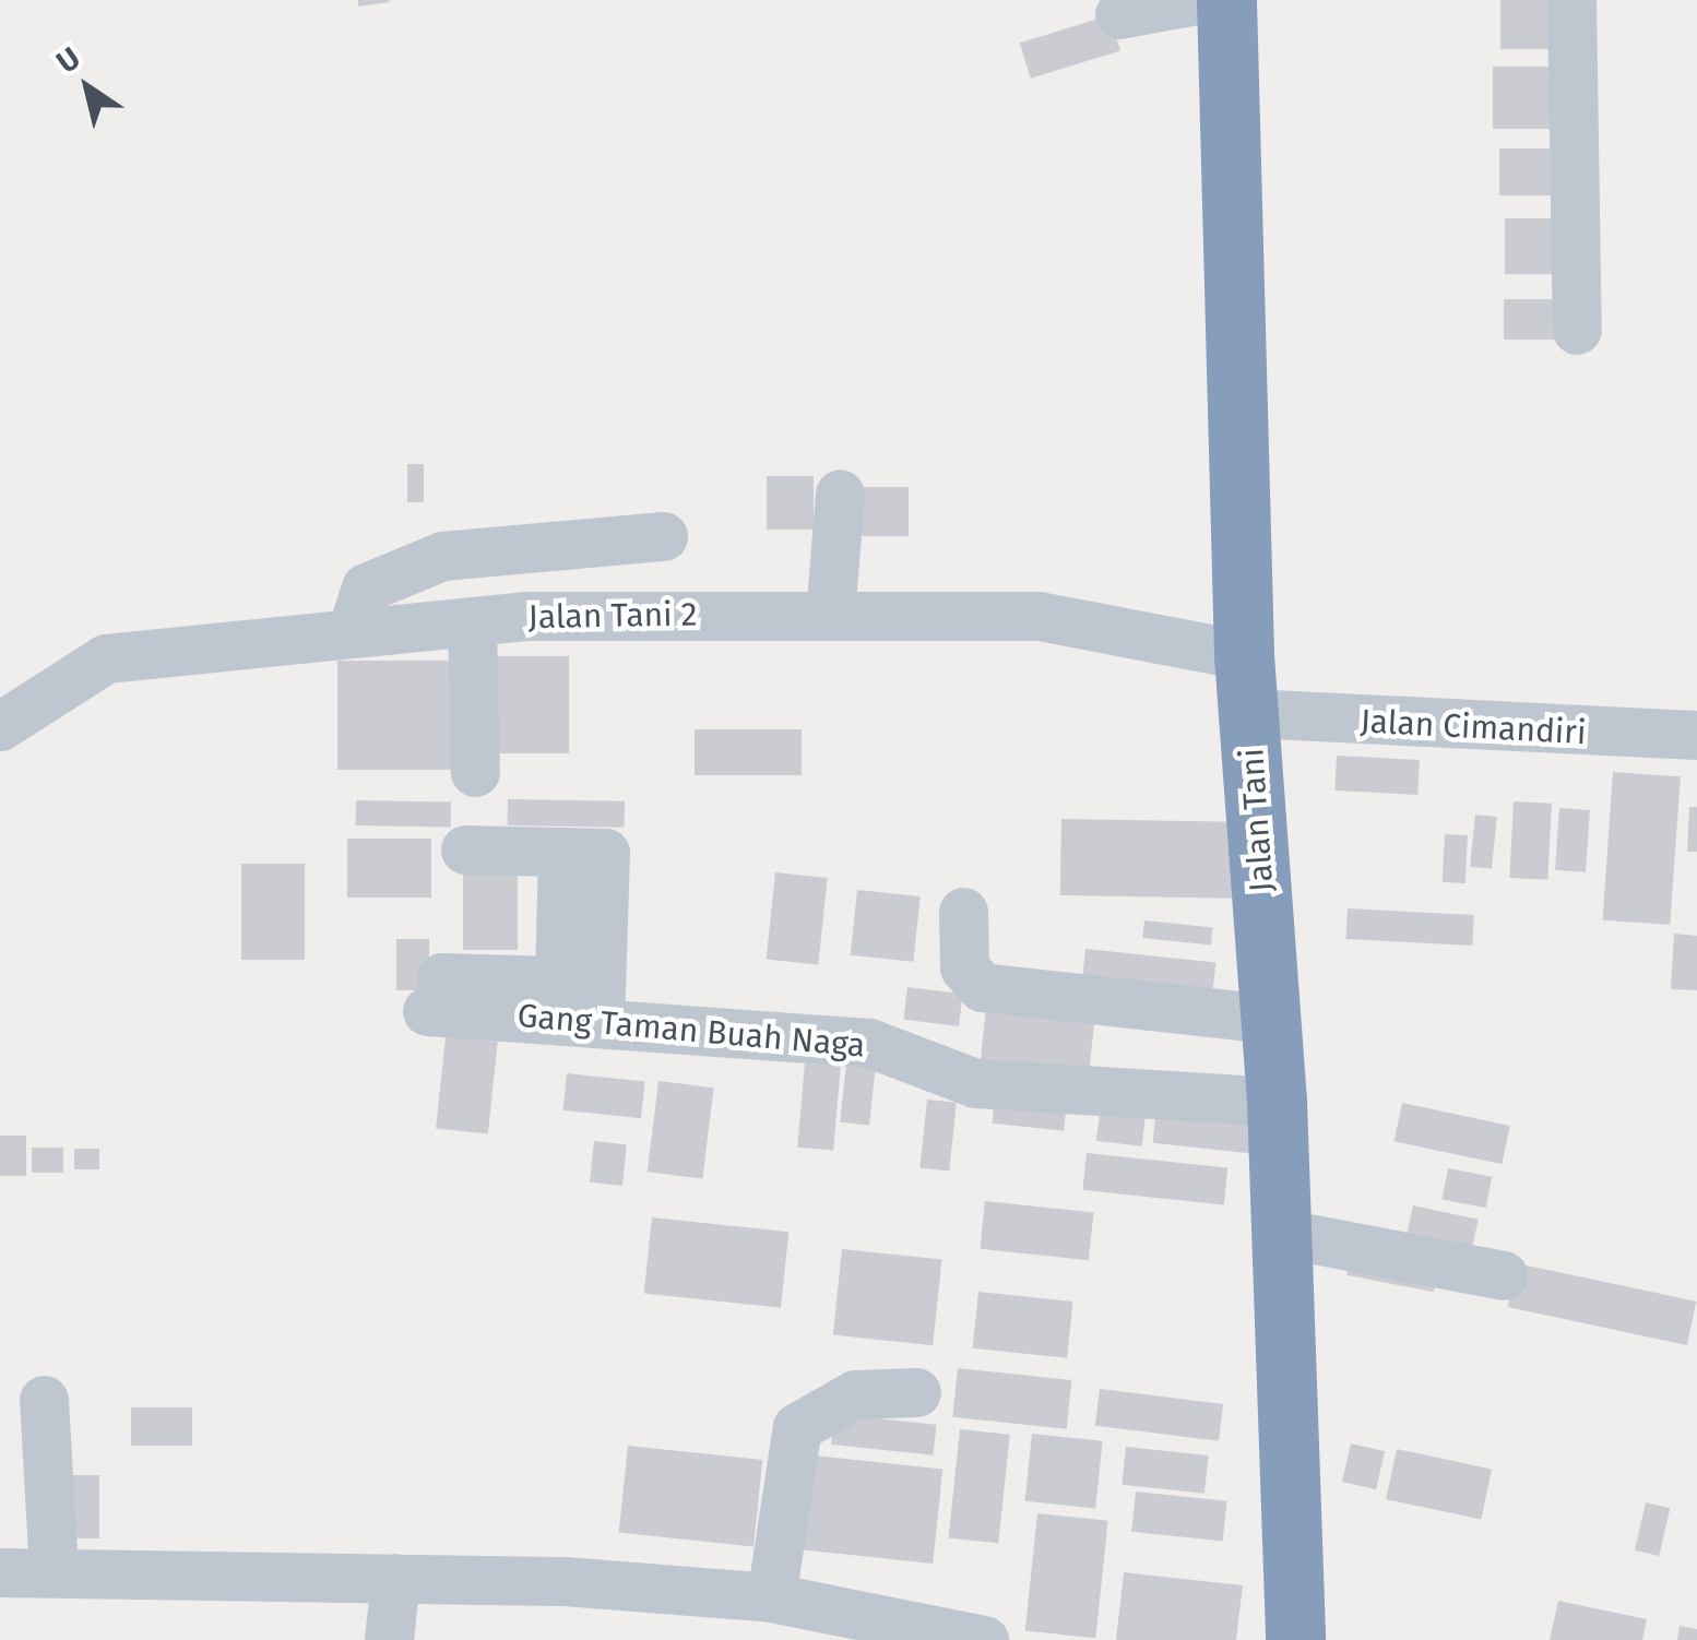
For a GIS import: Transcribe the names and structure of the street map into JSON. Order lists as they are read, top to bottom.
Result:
{
  "streets": {
    "highway": ["Jalan Tani"],
    "street": ["Jalan Tani 2", "Jalan Cimandiri", "Gang Taman Buah Naga"]
  },
  "crossings": [
    ["Jalan Tani 2", "Jalan Cimandiri"],
    ["Jalan Tani 2", "Jalan Tani"],
    ["Jalan Cimandiri", "Jalan Tani"],
    ["Jalan Tani", "Gang Taman Buah Naga"]
  ],
  "north": "top left"
}
